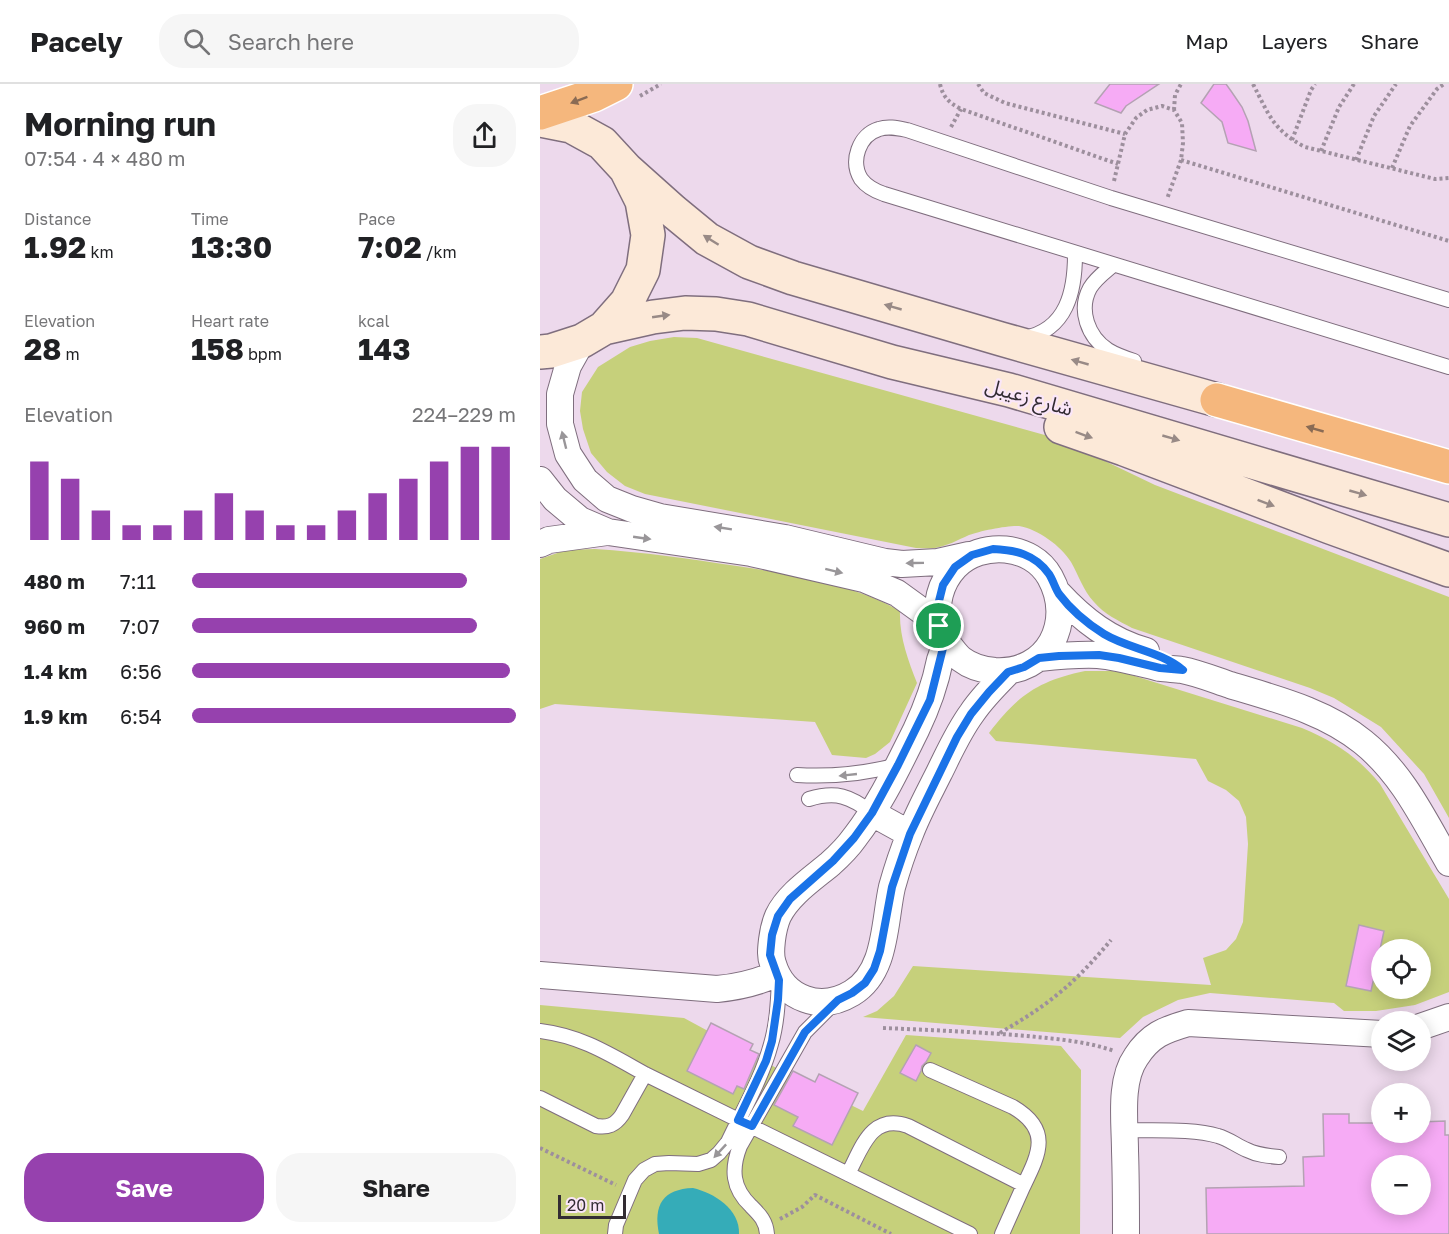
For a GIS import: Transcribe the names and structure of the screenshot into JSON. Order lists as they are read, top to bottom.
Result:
{
  "streets": {
    "main road": ["شارع زعيبل"]
  },
  "scale_bar": "20 m",
  "page": {
    "header": "Pacely",
    "search": "Search here",
    "nav": ["Map", "Layers", "Share"],
    "heading": ["Morning run", "07:54 · 4 × 480 m"],
    "stats": [
      ["Distance", "1.92 km"],
      ["Time", "13:30"],
      ["Pace", "7:02 /km"],
      ["Elevation", "28 m"],
      ["Heart rate", "158 bpm"],
      ["kcal", "143"]
    ],
    "chart": ["Elevation", "224–229 m"],
    "list": [
      {
        "name": "480 m",
        "note": "7:11"
      },
      {
        "name": "960 m",
        "note": "7:07"
      },
      {
        "name": "1.4 km",
        "note": "6:56"
      },
      {
        "name": "1.9 km",
        "note": "6:54"
      }
    ],
    "map_buttons": ["+", "−"],
    "buttons": ["Save", "Share"],
    "scale": "20 m"
  }
}
